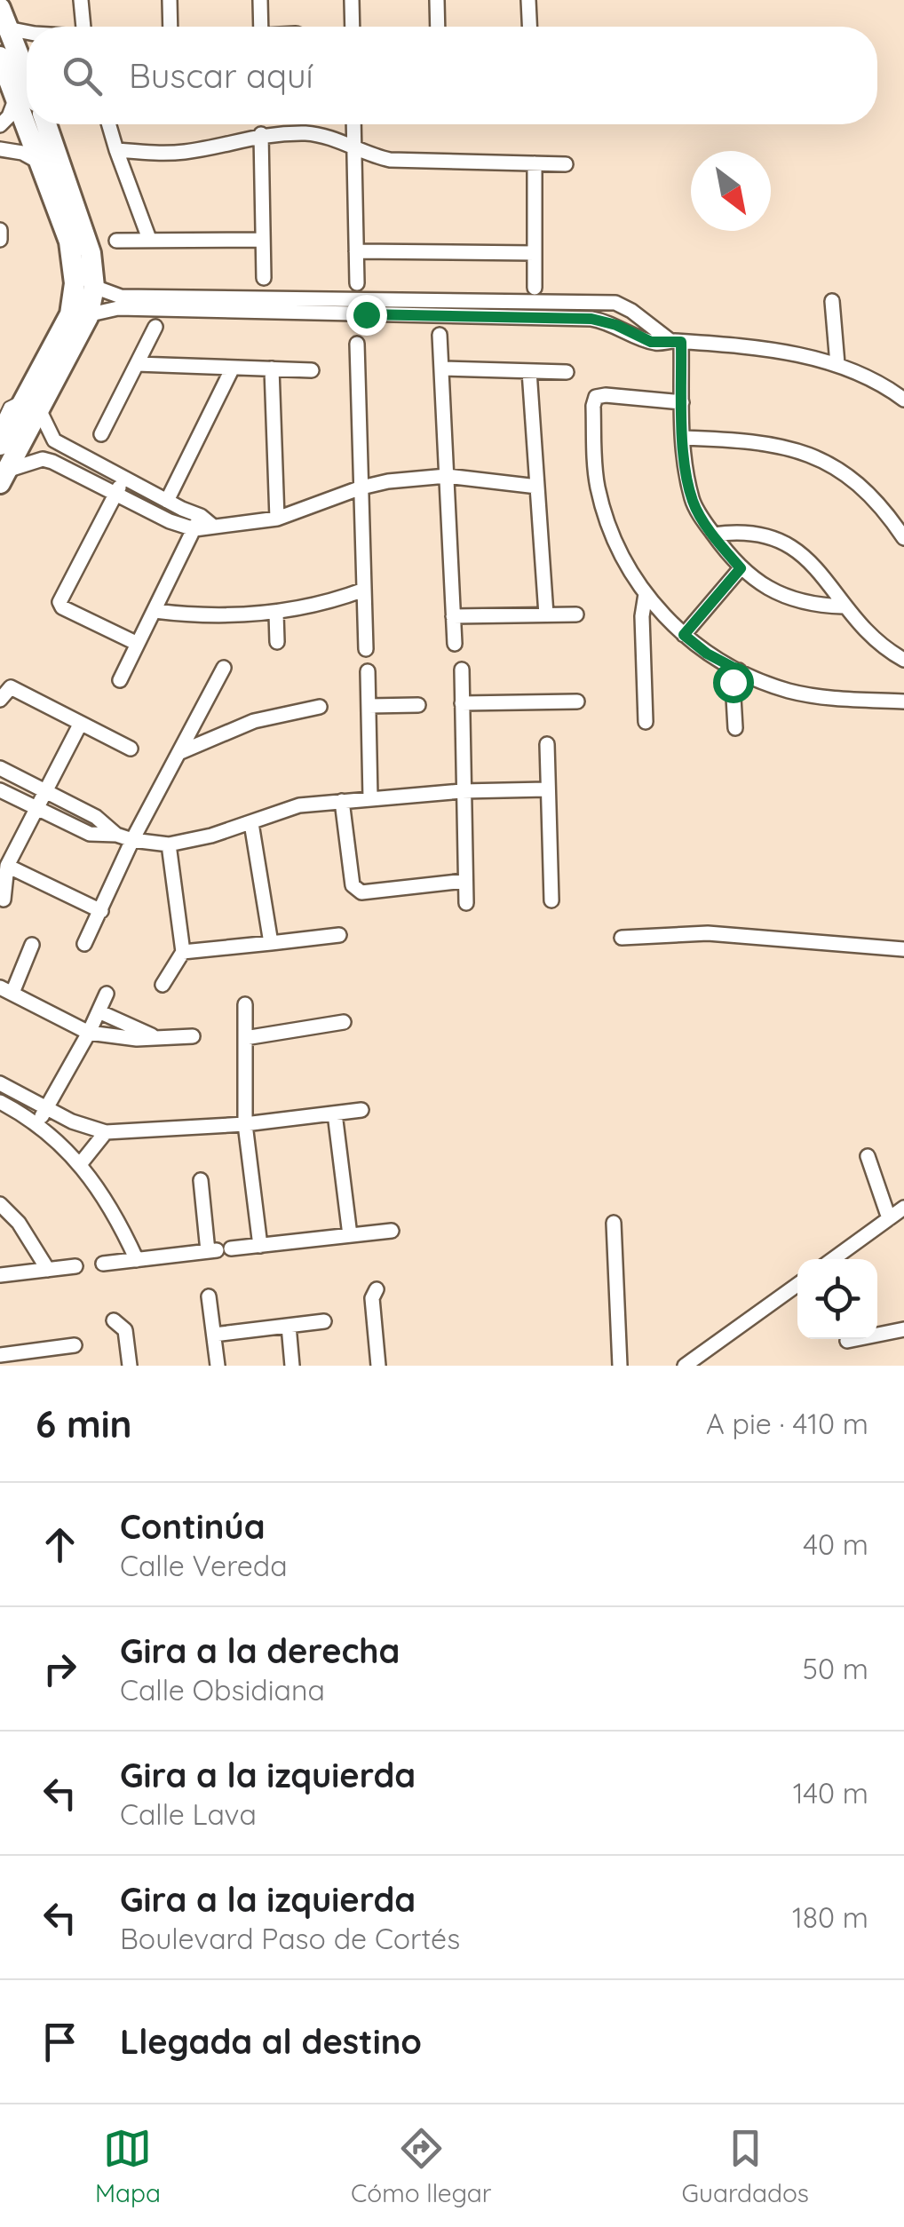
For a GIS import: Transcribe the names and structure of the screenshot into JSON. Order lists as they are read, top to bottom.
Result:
{
  "north": "bottom right",
  "page": {
    "search": "Buscar aquí",
    "heading": ["6 min", "A pie · 410 m"],
    "list": [
      ["Continúa", "Calle Vereda", "40 m"],
      ["Gira a la derecha", "Calle Obsidiana", "50 m"],
      ["Gira a la izquierda", "Calle Lava", "140 m"],
      ["Gira a la izquierda", "Boulevard Paso de Cortés", "180 m"],
      "Llegada al destino"
    ],
    "nav": ["Mapa", "Cómo llegar", "Guardados"]
  }
}
